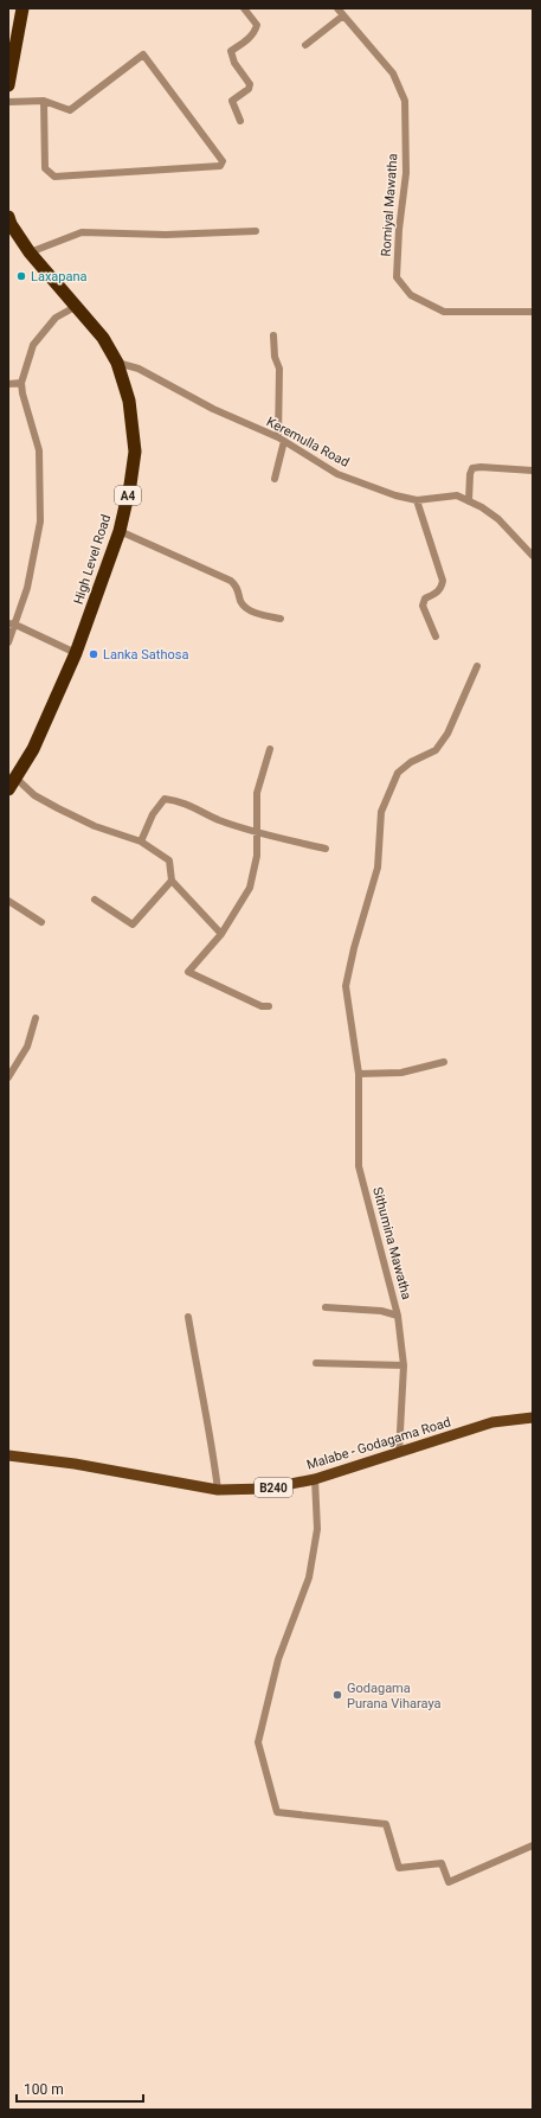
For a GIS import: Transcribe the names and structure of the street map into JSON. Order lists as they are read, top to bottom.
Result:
{
  "streets": {
    "highway": ["A4", "High Level Road"],
    "main road": ["Malabe - Godagama Road", "B240"],
    "street": ["Romiyal Mawatha", "Keremulla Road", "Sithumina Mawatha"]
  },
  "crossings": [
    ["Keremulla Road", "High Level Road"],
    ["Sithumina Mawatha", "Malabe - Godagama Road"]
  ],
  "places": ["Laxapana", "Lanka Sathosa", "Godagama Purana Viharaya"],
  "scale_bar": "100 m"
}
